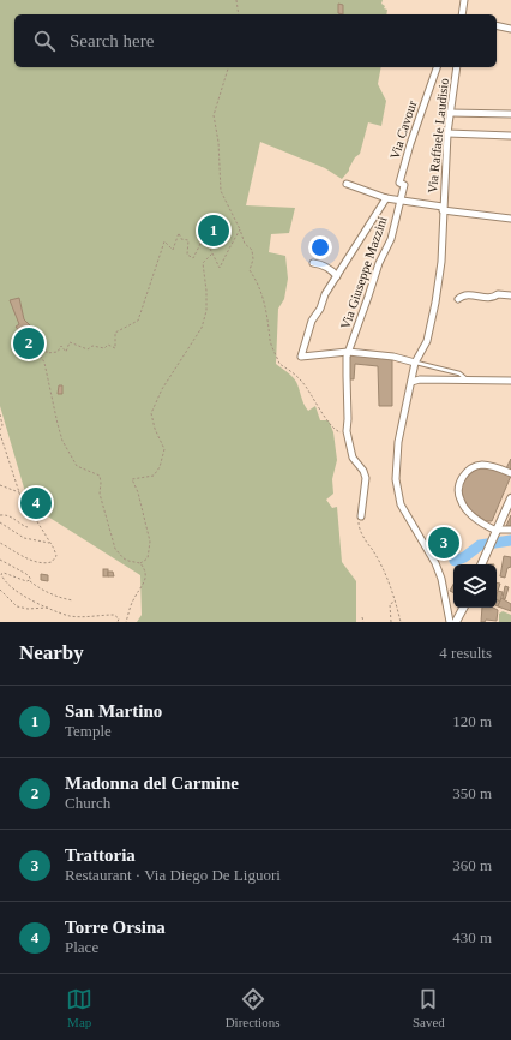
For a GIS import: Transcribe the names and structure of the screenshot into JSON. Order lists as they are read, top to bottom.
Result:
{
  "streets": {
    "street": ["Via Cavour", "Via Raffaele Laudisio", "Via Giuseppe Mazzini"]
  },
  "crossings": [
    ["Via Cavour", "Via Giuseppe Mazzini"]
  ],
  "page": {
    "search": "Search here",
    "pins": [
      "1",
      "2",
      "4",
      "3"
    ],
    "heading": ["Nearby", "4 results"],
    "list": [
      {
        "mark": "1",
        "name": "San Martino",
        "note": "Temple",
        "value": "120 m"
      },
      {
        "mark": "2",
        "name": "Madonna del Carmine",
        "note": "Church",
        "value": "350 m"
      },
      {
        "mark": "3",
        "name": "Trattoria",
        "note": "Restaurant · Via Diego De Liguori",
        "value": "360 m"
      },
      {
        "mark": "4",
        "name": "Torre Orsina",
        "note": "Place",
        "value": "430 m"
      }
    ],
    "nav": ["Map", "Directions", "Saved"]
  }
}
